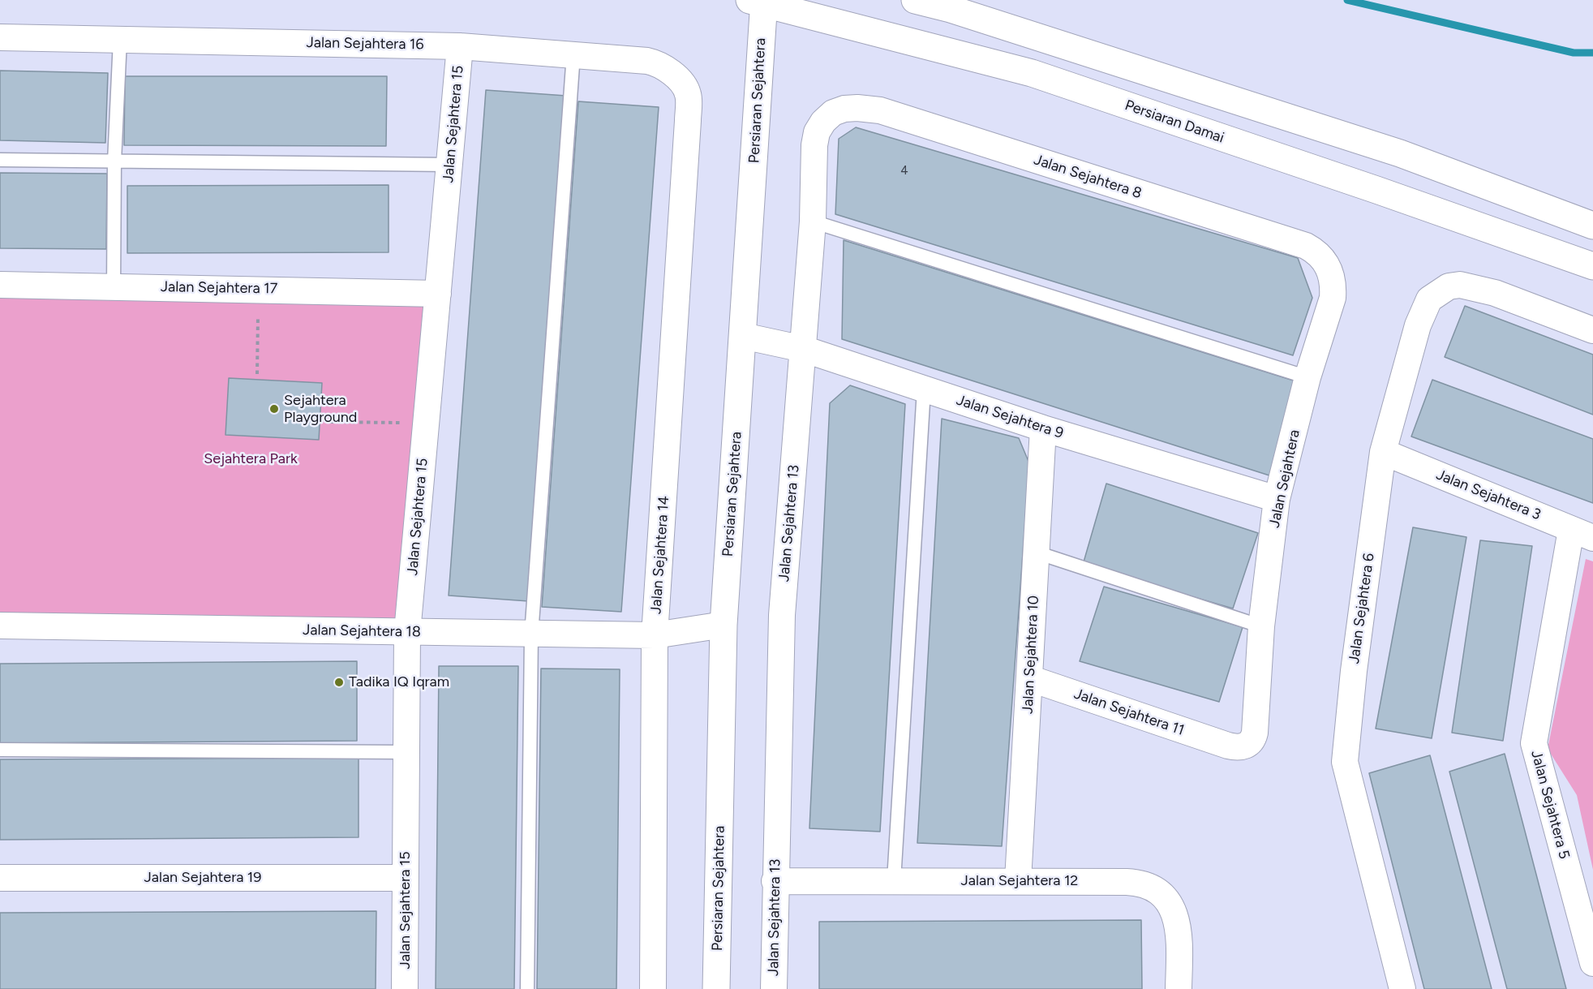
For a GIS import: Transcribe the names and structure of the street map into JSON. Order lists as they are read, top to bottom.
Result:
{
  "streets": {
    "main road": ["Persiaran Sejahtera", "Persiaran Damai"],
    "street": [
      "Jalan Sejahtera 16",
      "Jalan Sejahtera 15",
      "Jalan Sejahtera 8",
      "Jalan Sejahtera 17",
      "Jalan Sejahtera 9",
      "Jalan Sejahtera",
      "Jalan Sejahtera 3",
      "Jalan Sejahtera 13",
      "Jalan Sejahtera 14",
      "Jalan Sejahtera 6",
      "Jalan Sejahtera 18",
      "Jalan Sejahtera 10",
      "Jalan Sejahtera 11",
      "Jalan Sejahtera 5",
      "Jalan Sejahtera 19",
      "Jalan Sejahtera 12"
    ]
  },
  "crossings": [
    ["Jalan Sejahtera 16", "Jalan Sejahtera 15"],
    ["Jalan Sejahtera 16", "Jalan Sejahtera 14"],
    ["Persiaran Sejahtera", "Persiaran Damai"],
    ["Persiaran Sejahtera", "Jalan Sejahtera 9"],
    ["Persiaran Sejahtera", "Jalan Sejahtera 18"],
    ["Jalan Sejahtera 15", "Jalan Sejahtera 17"],
    ["Jalan Sejahtera 15", "Jalan Sejahtera 18"],
    ["Jalan Sejahtera 15", "Jalan Sejahtera 19"],
    ["Jalan Sejahtera 8", "Jalan Sejahtera"],
    ["Jalan Sejahtera 8", "Jalan Sejahtera 13"],
    ["Jalan Sejahtera 9", "Jalan Sejahtera"],
    ["Jalan Sejahtera 9", "Jalan Sejahtera 13"],
    ["Jalan Sejahtera 9", "Jalan Sejahtera 10"],
    ["Jalan Sejahtera", "Jalan Sejahtera 11"],
    ["Jalan Sejahtera 3", "Jalan Sejahtera 6"],
    ["Jalan Sejahtera 3", "Jalan Sejahtera 5"],
    ["Jalan Sejahtera 13", "Jalan Sejahtera 12"],
    ["Jalan Sejahtera 14", "Jalan Sejahtera 18"],
    ["Jalan Sejahtera 10", "Jalan Sejahtera 11"],
    ["Jalan Sejahtera 10", "Jalan Sejahtera 12"]
  ],
  "parks": ["Sejahtera Park"],
  "places": ["Sejahtera Playground", "Tadika IQ Iqram"],
  "house_numbers": ["4"]
}
